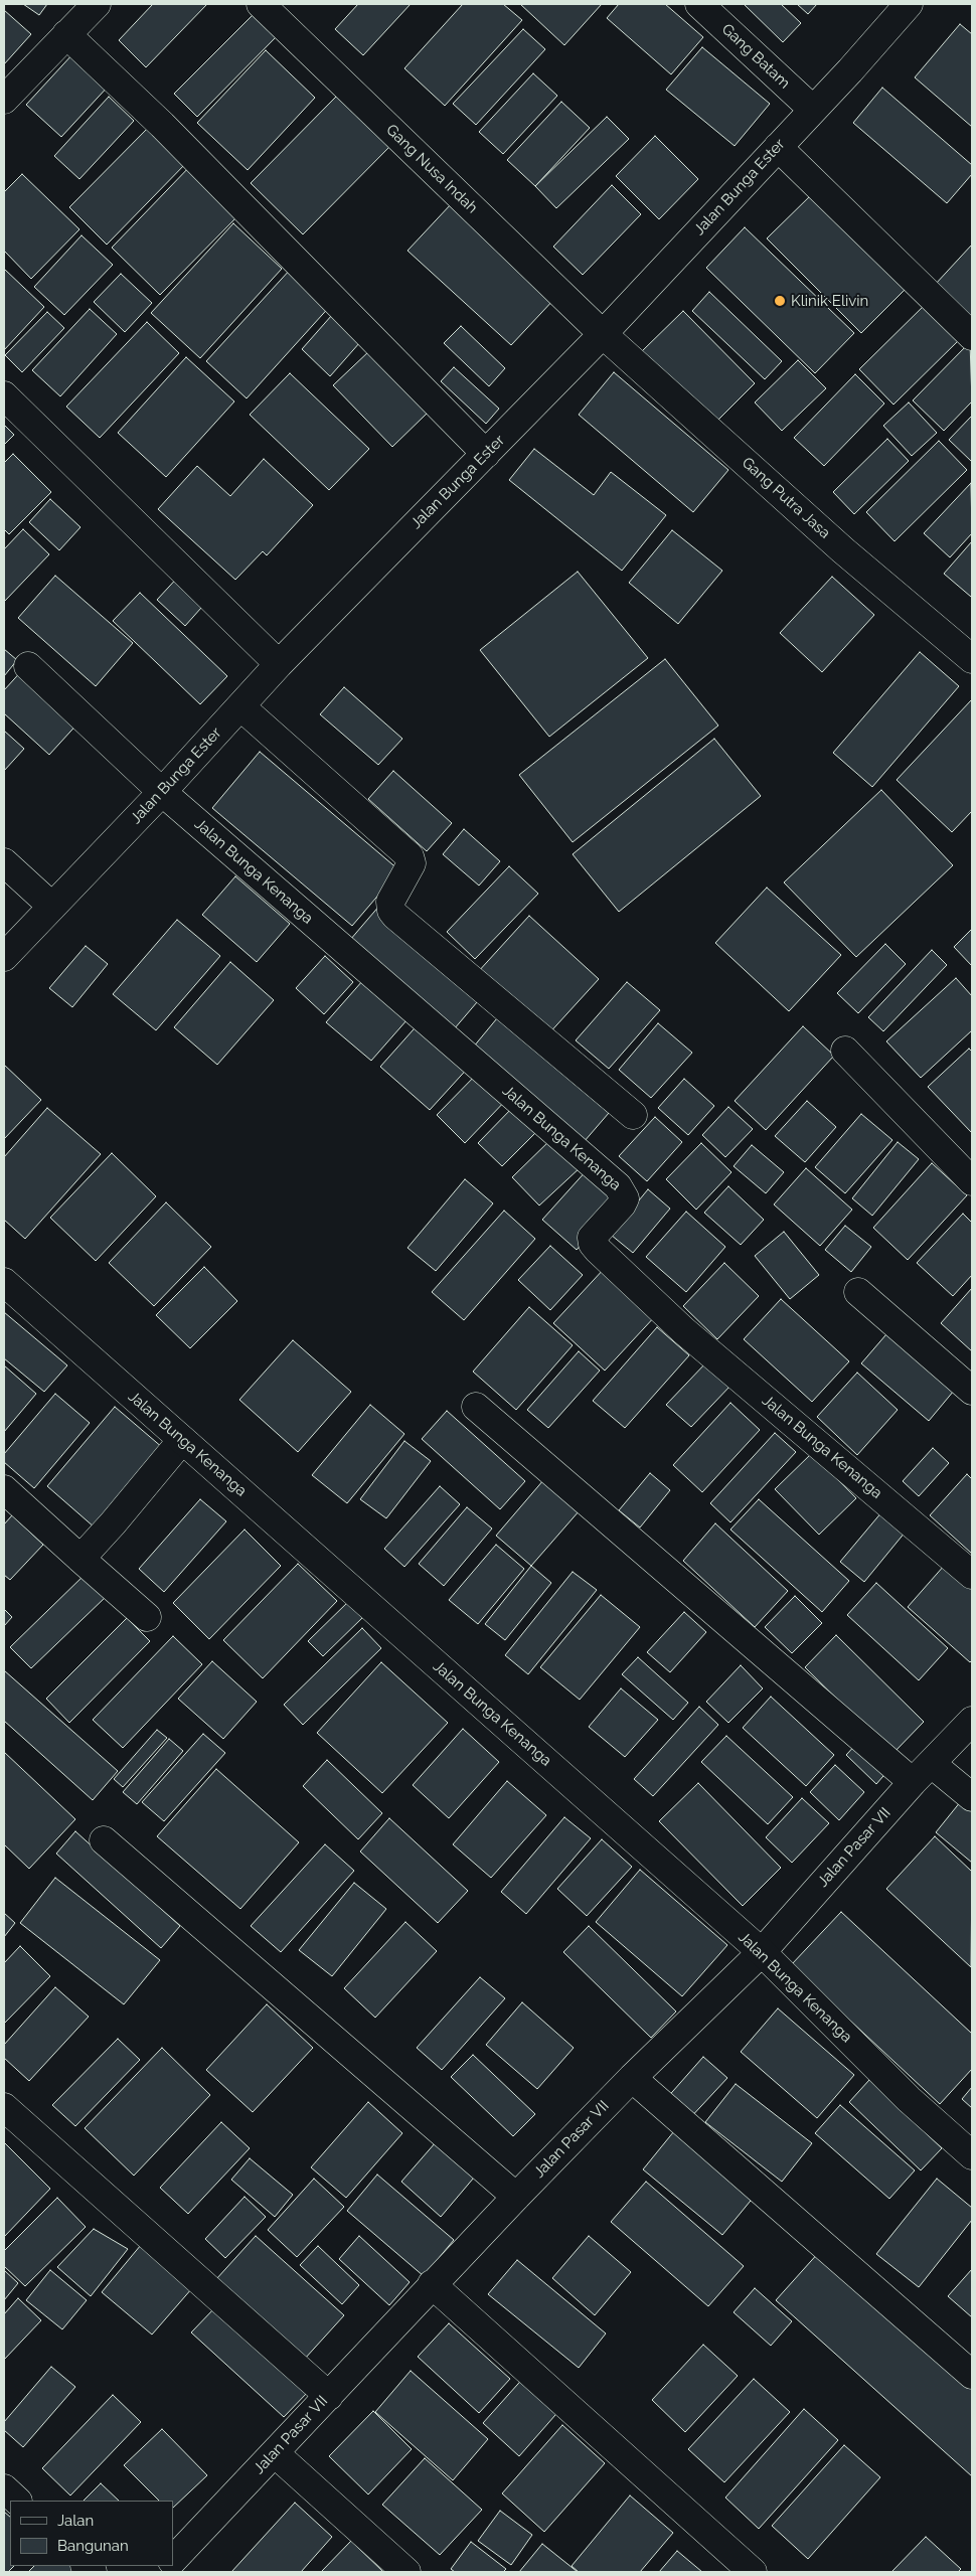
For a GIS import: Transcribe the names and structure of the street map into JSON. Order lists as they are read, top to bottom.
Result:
{
  "streets": {
    "street": [
      "Gang Batam",
      "Gang Nusa Indah",
      "Jalan Bunga Ester",
      "Gang Putra Jasa",
      "Jalan Bunga Kenanga",
      "Jalan Pasar VII"
    ]
  },
  "crossings": [
    ["Gang Batam", "Jalan Bunga Ester"],
    ["Gang Nusa Indah", "Jalan Bunga Ester"],
    ["Gang Nusa Indah", "Gang Putra Jasa"],
    ["Jalan Bunga Ester", "Gang Putra Jasa"],
    ["Jalan Bunga Ester", "Jalan Bunga Kenanga"],
    ["Jalan Bunga Kenanga", "Jalan Pasar VII"]
  ],
  "places": ["Klinik Elivin"],
  "legend": ["Jalan", "Bangunan"]
}
